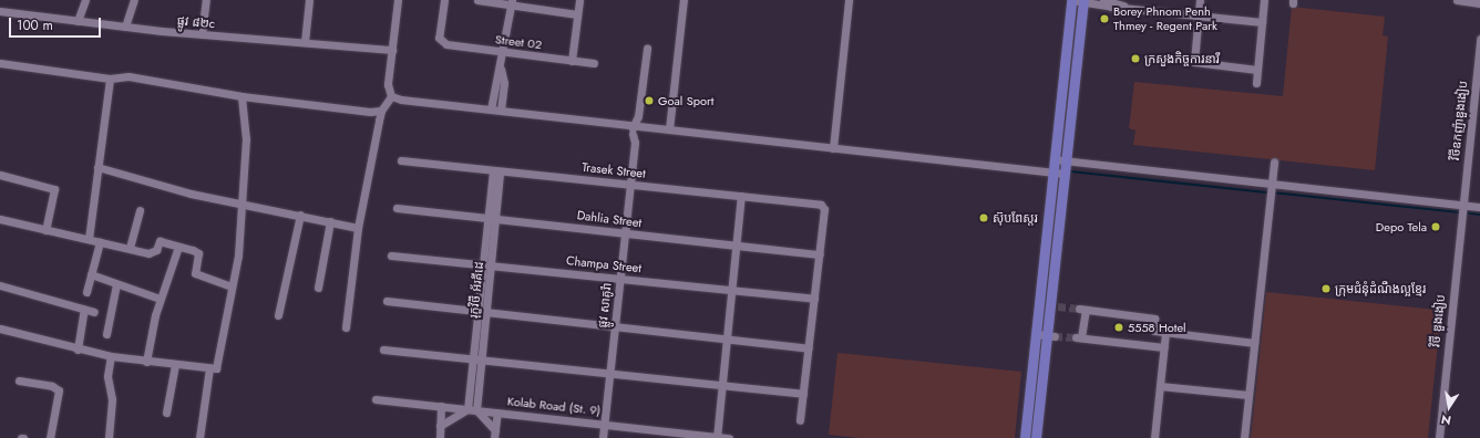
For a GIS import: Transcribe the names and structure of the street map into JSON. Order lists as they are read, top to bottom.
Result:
{
  "streets": {
    "street": [
      "ផ្លូវ ៨២c",
      "Street 02",
      "វិថីឧកញ៉ាឌួងងៀប",
      "Trasek Street",
      "Dahlia Street",
      "Champa Street",
      "រុក្ខវិថី អ័រគីដេ",
      "ផ្លូវ សាគូរ៉ា",
      "វិថី ឌួងងៀប",
      "Kolab Road (St. 9)"
    ]
  },
  "crossings": [
    ["វិថីឧកញ៉ាឌួងងៀប", "វិថី ឌួងងៀប"],
    ["Trasek Street", "Dahlia Street"],
    ["Trasek Street", "រុក្ខវិថី អ័រគីដេ"],
    ["Trasek Street", "ផ្លូវ សាគូរ៉ា"],
    ["Dahlia Street", "រុក្ខវិថី អ័រគីដេ"],
    ["Dahlia Street", "ផ្លូវ សាគូរ៉ា"],
    ["Champa Street", "រុក្ខវិថី អ័រគីដេ"],
    ["Champa Street", "ផ្លូវ សាគូរ៉ា"],
    ["រុក្ខវិថី អ័រគីដេ", "Kolab Road (St. 9)"],
    ["ផ្លូវ សាគូរ៉ា", "Kolab Road (St. 9)"]
  ],
  "places": [
    "Borey Phnom Penh Thmey - Regent Park",
    "ក្រសួងកិច្ចការនារី",
    "Goal Sport",
    "ស៊ុបពែស្តរ",
    "Depo Tela",
    "ក្រុមជំនុំដំណឹងល្អខ្មែរ",
    "5558 Hotel"
  ],
  "scale_bar": "100 m",
  "north": "bottom"
}
